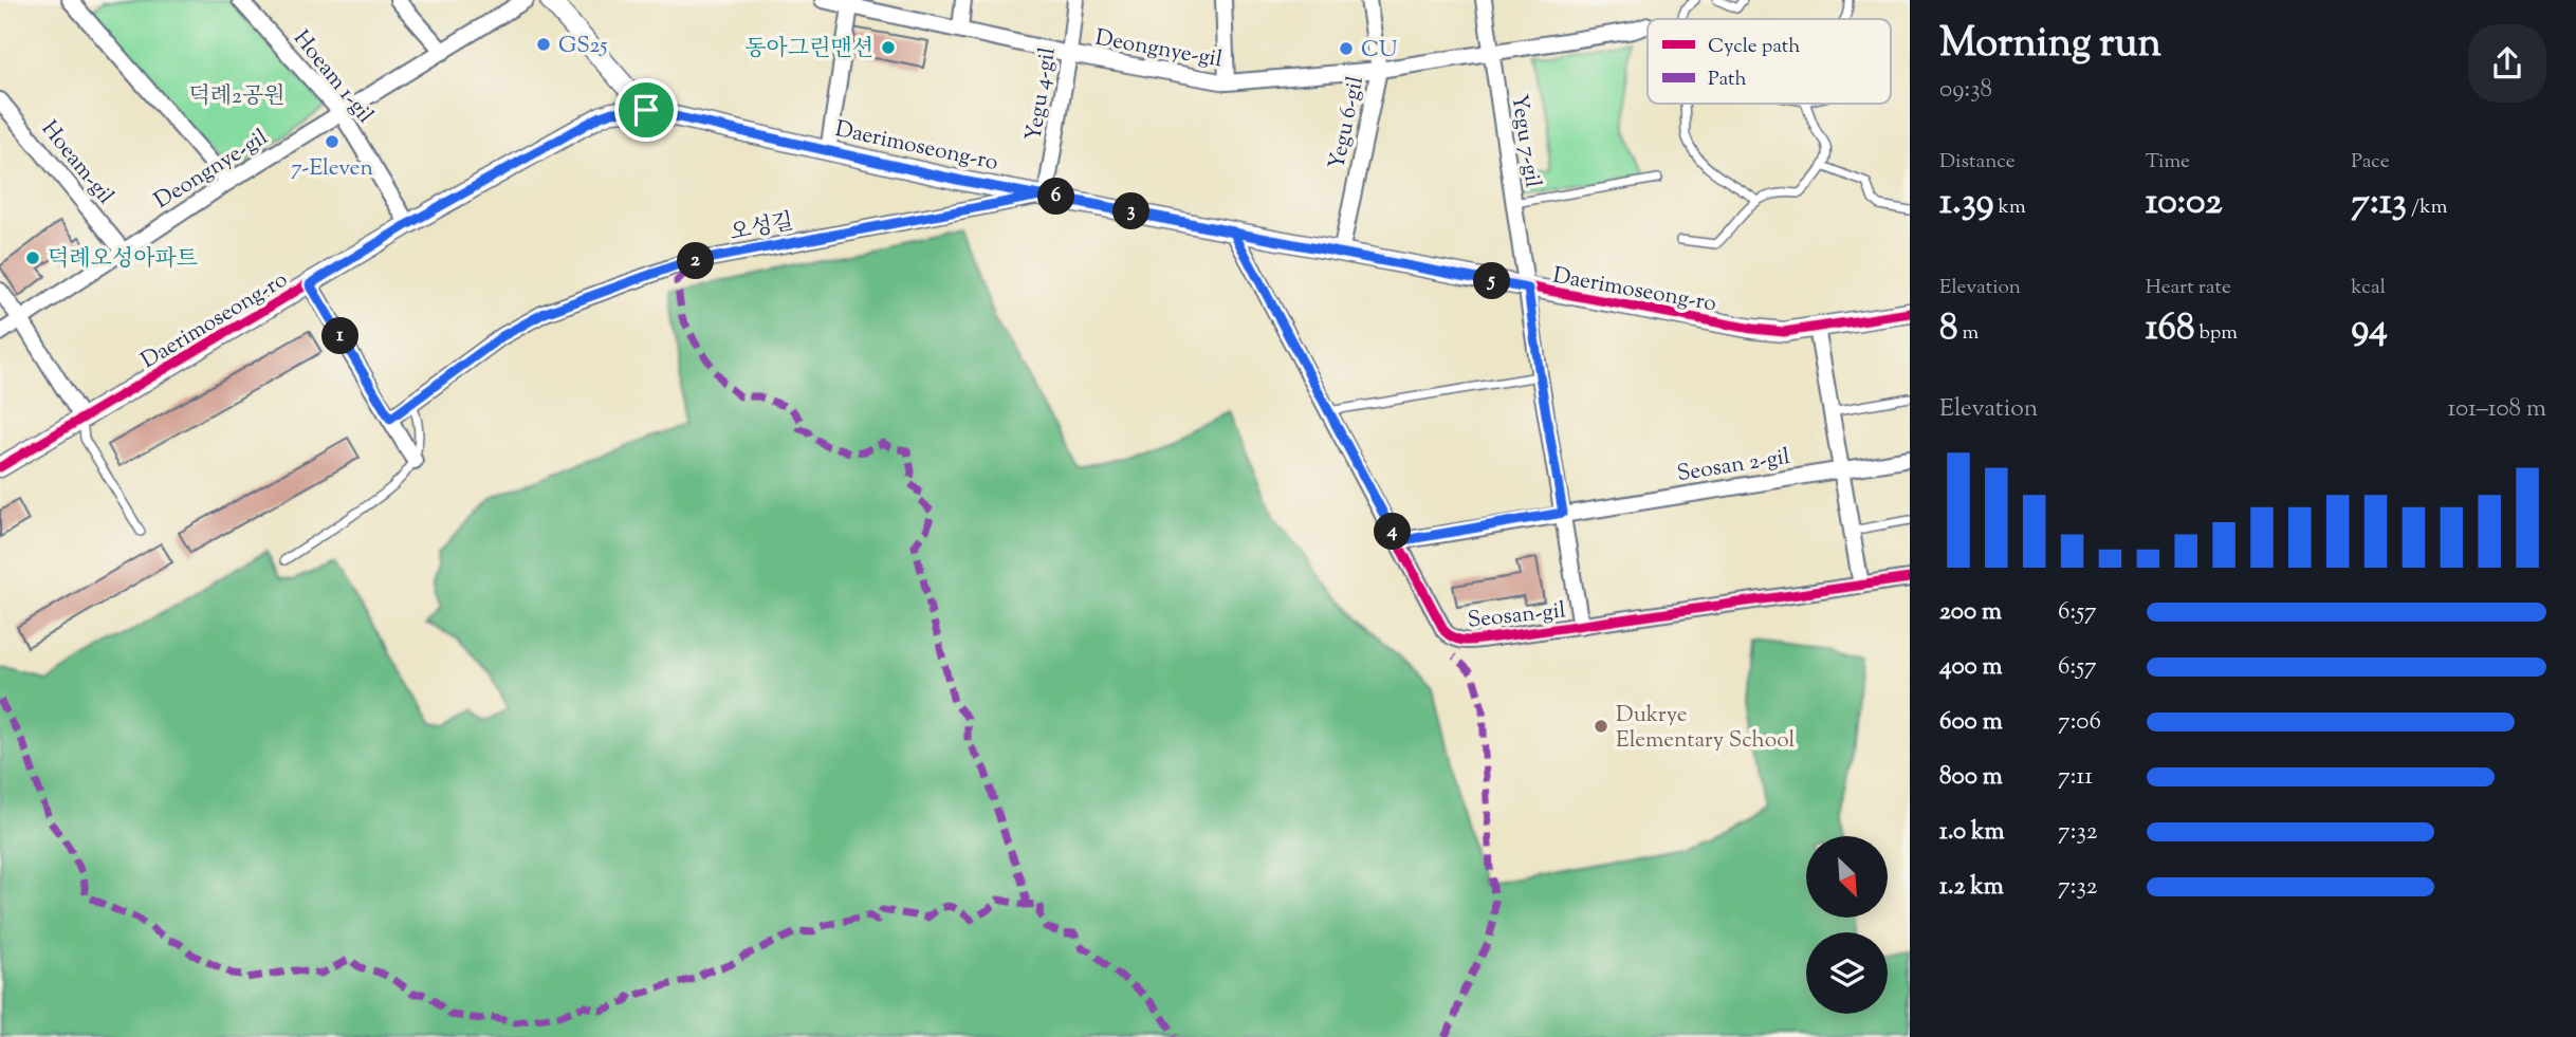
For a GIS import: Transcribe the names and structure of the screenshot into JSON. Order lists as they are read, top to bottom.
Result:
{
  "streets": {
    "street": [
      "Deongnye-gil",
      "Hoeam 1-gil",
      "Yegu 4-gil",
      "Yegu 6-gil",
      "Yegu 7-gil",
      "Daerimoseong-ro",
      "Hoeam-gil",
      "오성길",
      "Seosan 2-gil",
      "Seosan-gil"
    ]
  },
  "crossings": [
    ["Deongnye-gil", "Hoeam 1-gil"],
    ["Deongnye-gil", "Yegu 4-gil"],
    ["Deongnye-gil", "Yegu 6-gil"],
    ["Deongnye-gil", "Yegu 7-gil"],
    ["Deongnye-gil", "Hoeam-gil"],
    ["Hoeam 1-gil", "Daerimoseong-ro"],
    ["Yegu 4-gil", "Daerimoseong-ro"],
    ["Yegu 4-gil", "오성길"],
    ["Yegu 6-gil", "Daerimoseong-ro"],
    ["Yegu 7-gil", "Daerimoseong-ro"],
    ["Daerimoseong-ro", "오성길"],
    ["Daerimoseong-ro", "Seosan-gil"],
    ["Seosan 2-gil", "Seosan-gil"]
  ],
  "parks": ["덕례2공원"],
  "places": [
    "GS25",
    "동아그린맨션",
    "CU",
    "7-Eleven",
    "덕례오성아파트",
    "Dukrye Elementary School"
  ],
  "legend": ["Cycle path", "Path"],
  "north": "bottom right",
  "page": {
    "heading": ["Morning run", "09:38"],
    "stats": [
      ["Distance", "1.39 km"],
      ["Time", "10:02"],
      ["Pace", "7:13 /km"],
      ["Elevation", "8 m"],
      ["Heart rate", "168 bpm"],
      ["kcal", "94"]
    ],
    "pins": [
      "6",
      "3",
      "2",
      "5",
      "1",
      "4"
    ],
    "chart": ["Elevation", "101–108 m"],
    "list": [
      {
        "name": "200 m",
        "note": "6:57"
      },
      {
        "name": "400 m",
        "note": "6:57"
      },
      {
        "name": "600 m",
        "note": "7:06"
      },
      {
        "name": "800 m",
        "note": "7:11"
      },
      {
        "name": "1.0 km",
        "note": "7:32"
      },
      {
        "name": "1.2 km",
        "note": "7:32"
      }
    ]
  }
}
